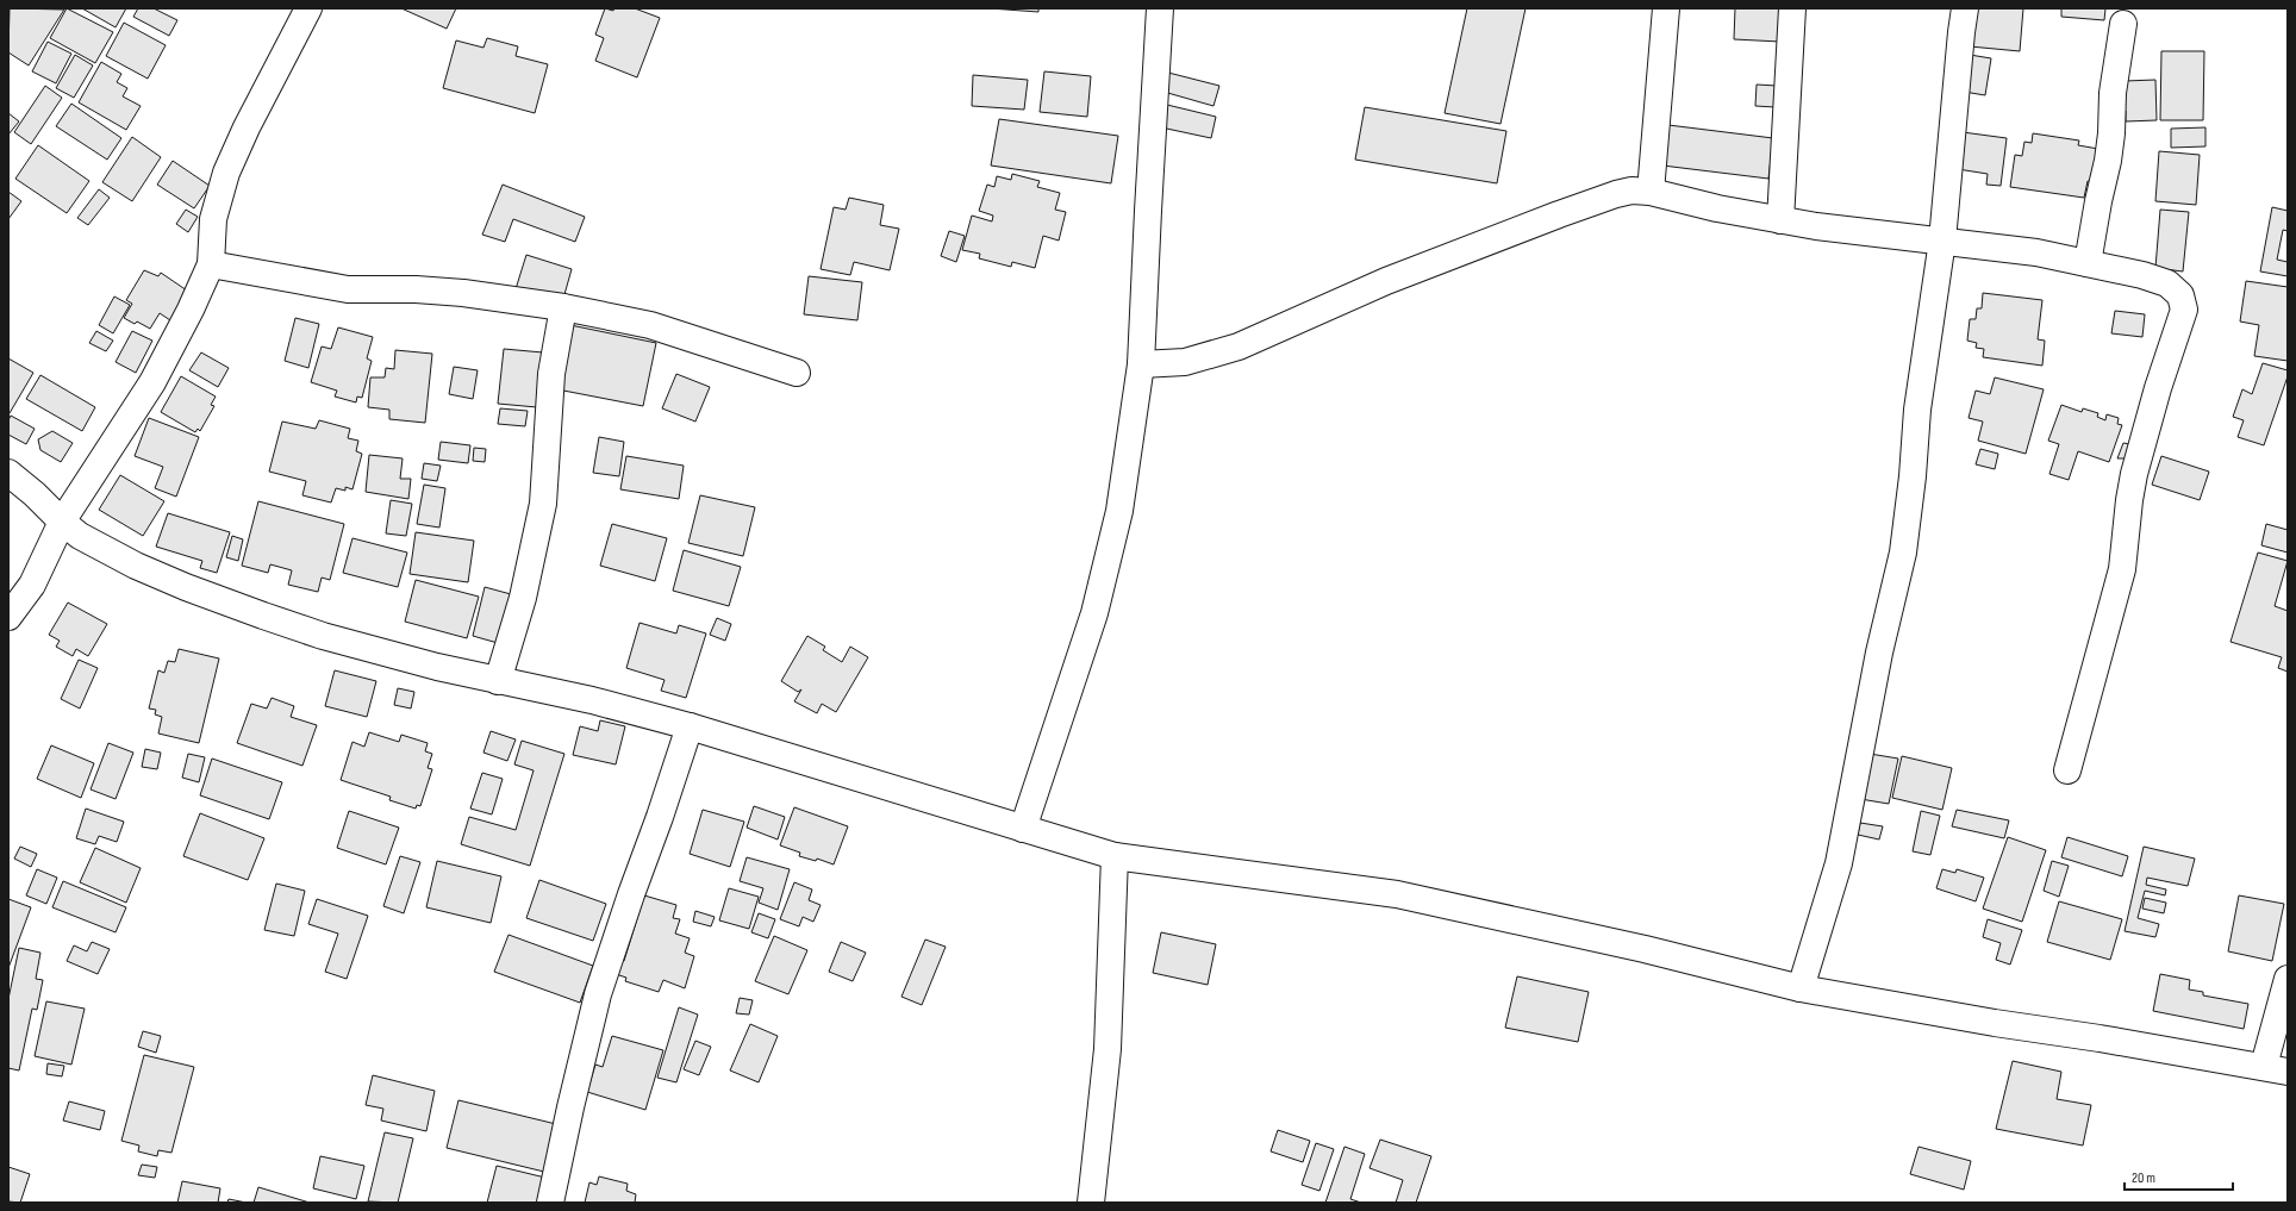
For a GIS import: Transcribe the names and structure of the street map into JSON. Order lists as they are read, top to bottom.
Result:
{
  "scale_bar": "20 m"
}
